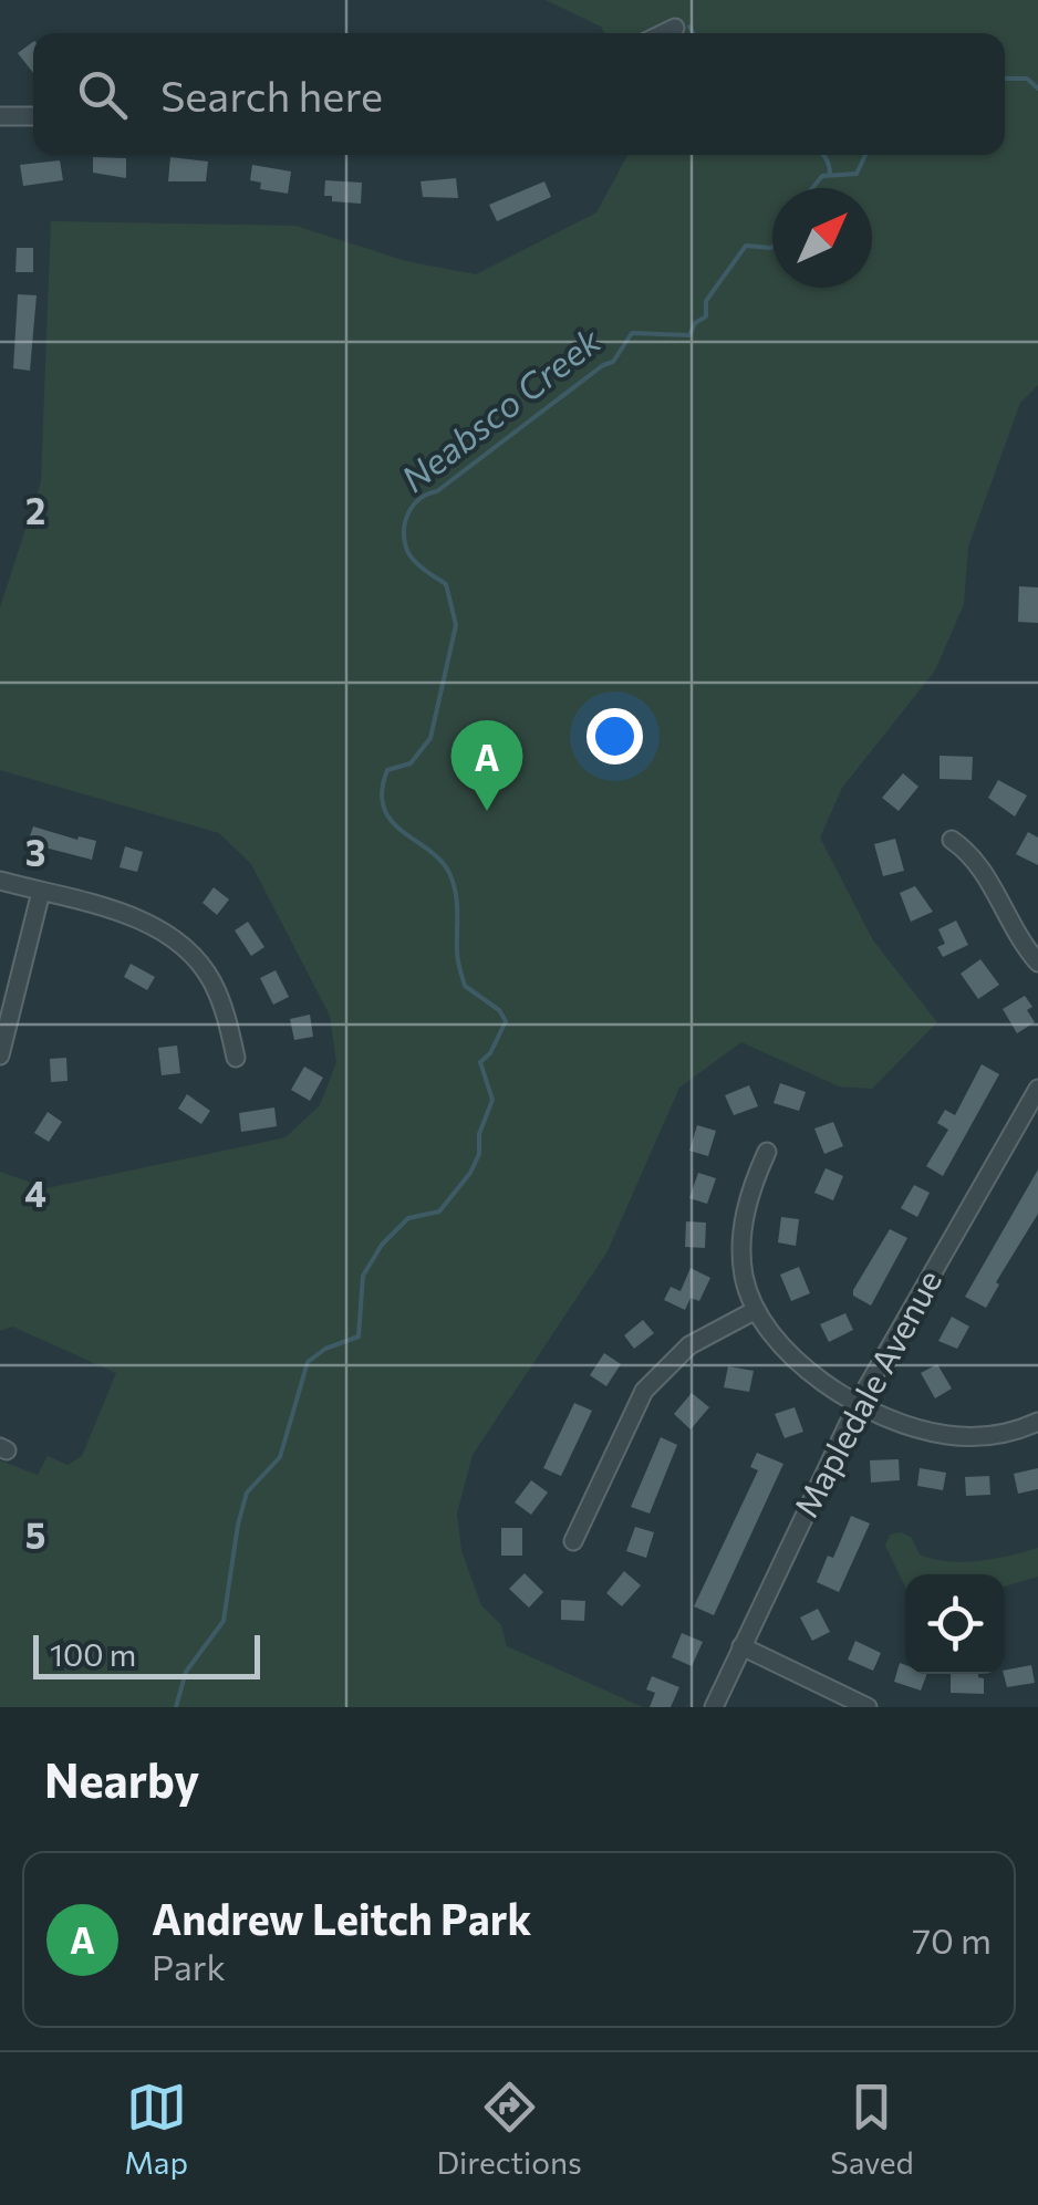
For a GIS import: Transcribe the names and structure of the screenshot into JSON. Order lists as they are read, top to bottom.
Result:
{
  "streets": {
    "street": ["Mapledale Avenue"]
  },
  "water": ["Neabsco Creek"],
  "scale_bar": "100 m",
  "north": "top right",
  "page": {
    "search": "Search here",
    "pins": "A",
    "scale": "100 m",
    "heading": "Nearby",
    "list": [
      {
        "mark": "A",
        "name": "Andrew Leitch Park",
        "note": "Park",
        "value": "70 m"
      }
    ],
    "nav": ["Map", "Directions", "Saved"]
  },
  "grid": {
    "rows": [
      "2",
      "3",
      "4",
      "5"
    ]
  }
}
